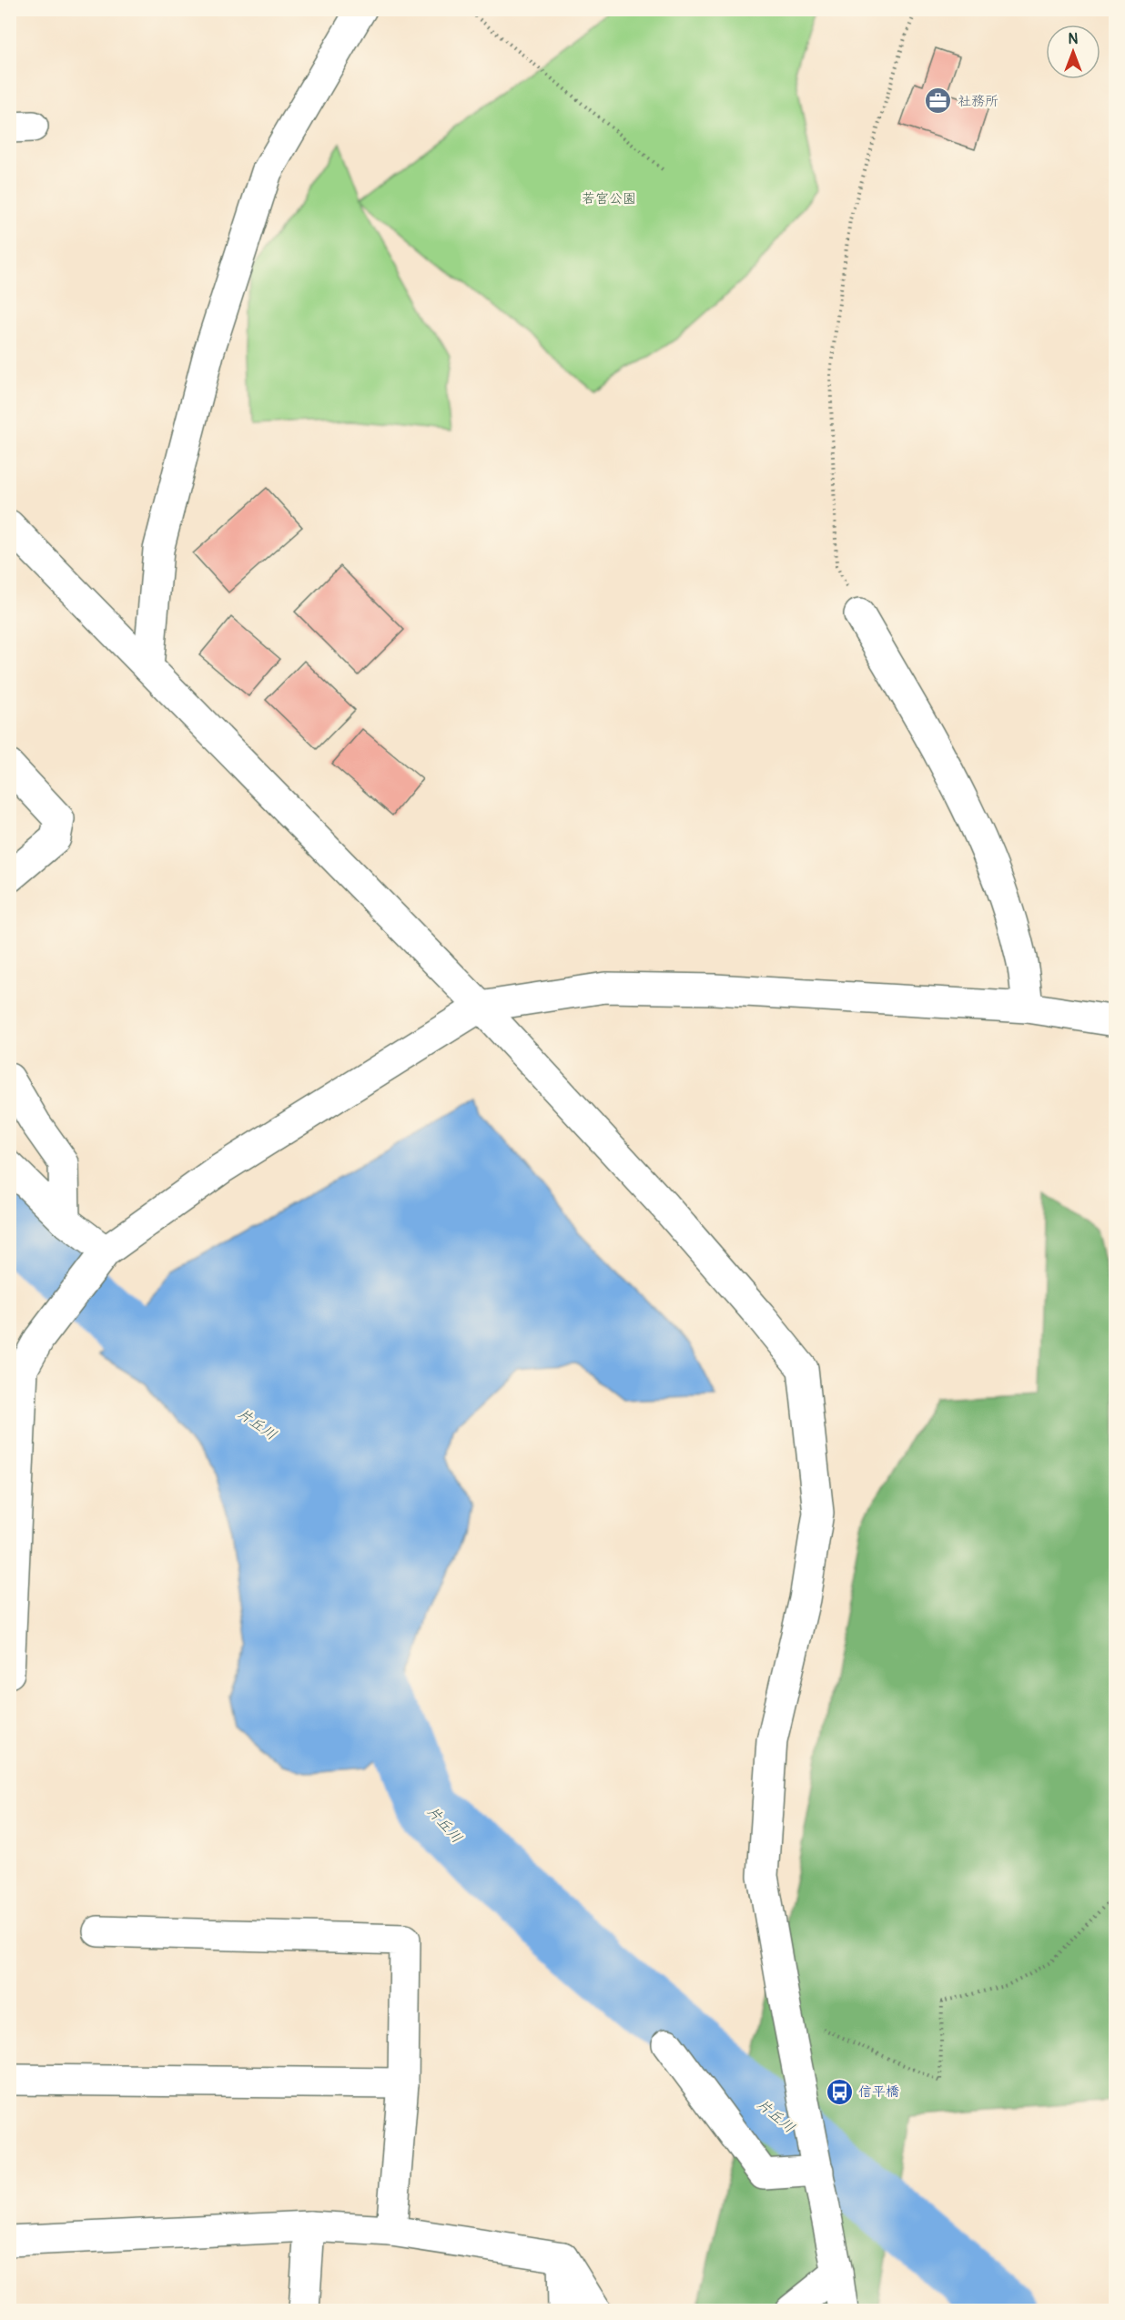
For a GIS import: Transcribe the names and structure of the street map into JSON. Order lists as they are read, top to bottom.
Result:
{
  "water": ["片丘川"],
  "parks": ["若宮公園"],
  "places": {
    "office": ["社務所"],
    "bus stop": ["信平橋"]
  },
  "north": "top"
}
